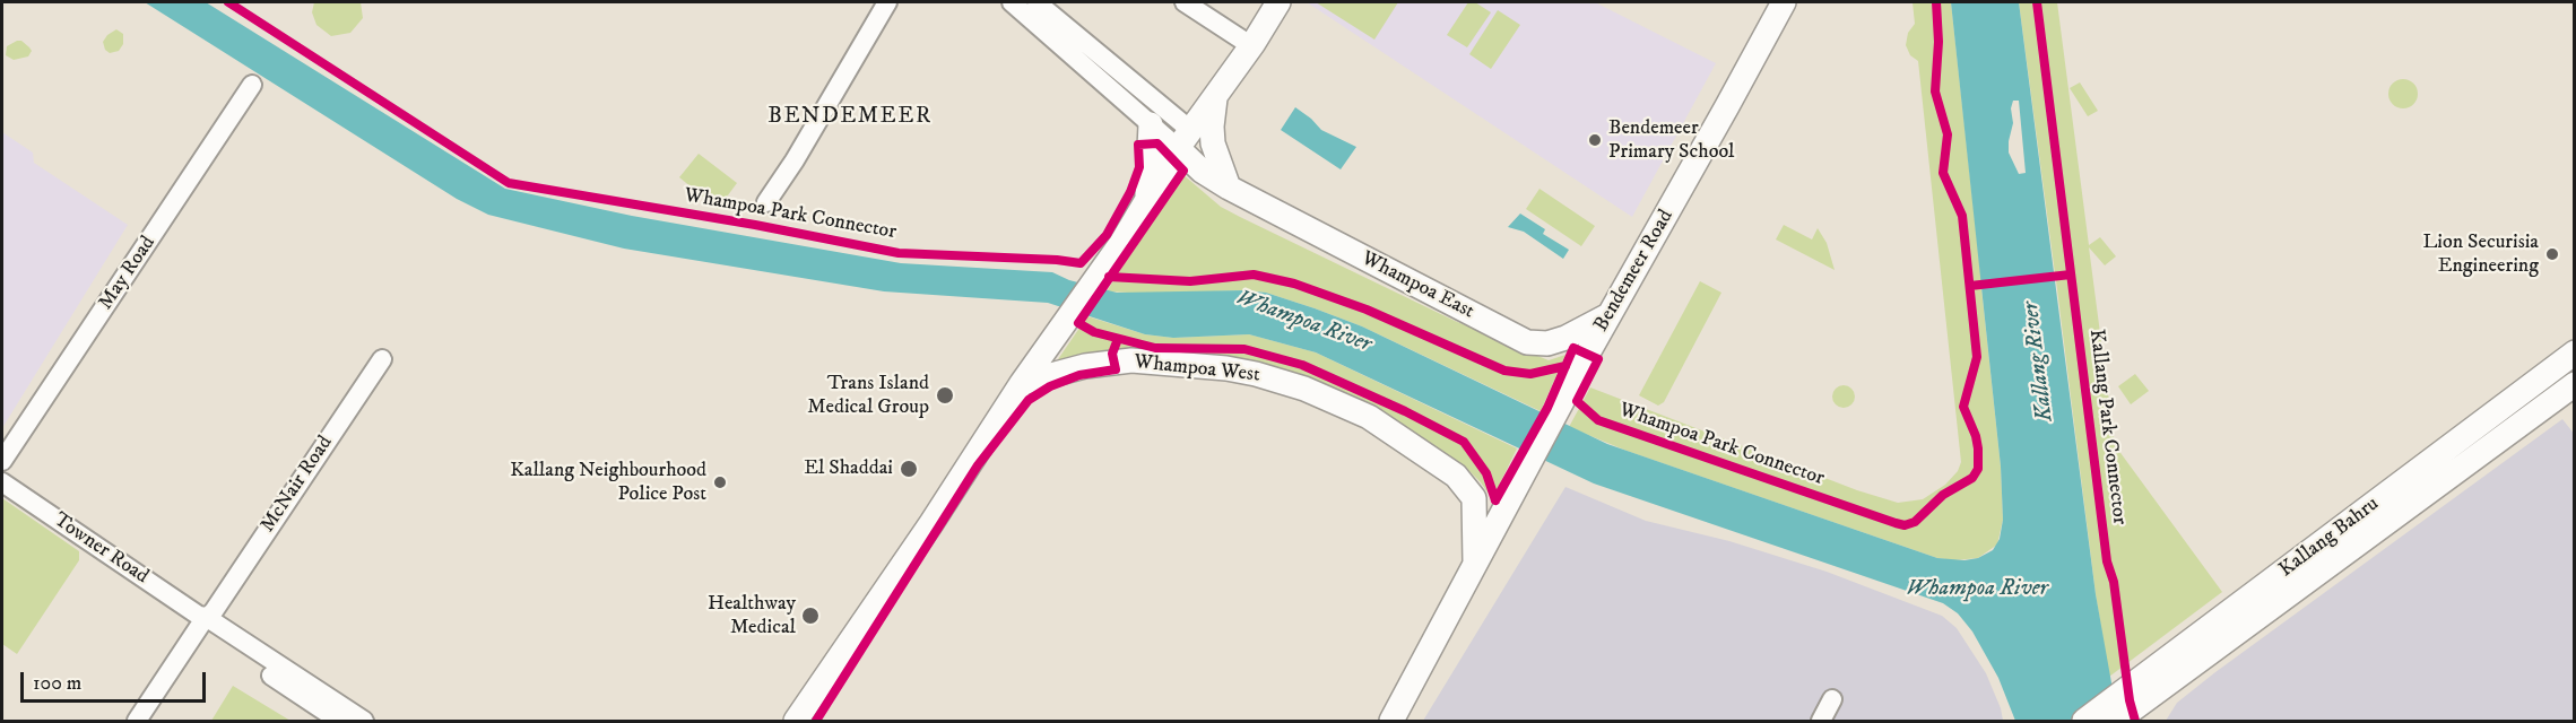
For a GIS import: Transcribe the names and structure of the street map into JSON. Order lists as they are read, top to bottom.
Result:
{
  "streets": {
    "main road": [
      "Bendemeer Road",
      "Whampoa East",
      "Whampoa West",
      "Kallang Bahru"
    ],
    "street": ["May Road", "McNair Road", "Towner Road"],
    "cycle path": ["Whampoa Park Connector", "Kallang Park Connector"]
  },
  "crossings": [
    ["Bendemeer Road", "Whampoa East"],
    ["Bendemeer Road", "Whampoa West"],
    ["McNair Road", "Towner Road"]
  ],
  "districts": ["BENDEMEER"],
  "water": ["Whampoa River", "Kallang River"],
  "places": [
    "Bendemeer Primary School",
    "Lion Securisia Engineering",
    "Trans Island Medical Group",
    "El Shaddai",
    "Kallang Neighbourhood Police Post",
    "Healthway Medical"
  ],
  "scale_bar": "100 m"
}
